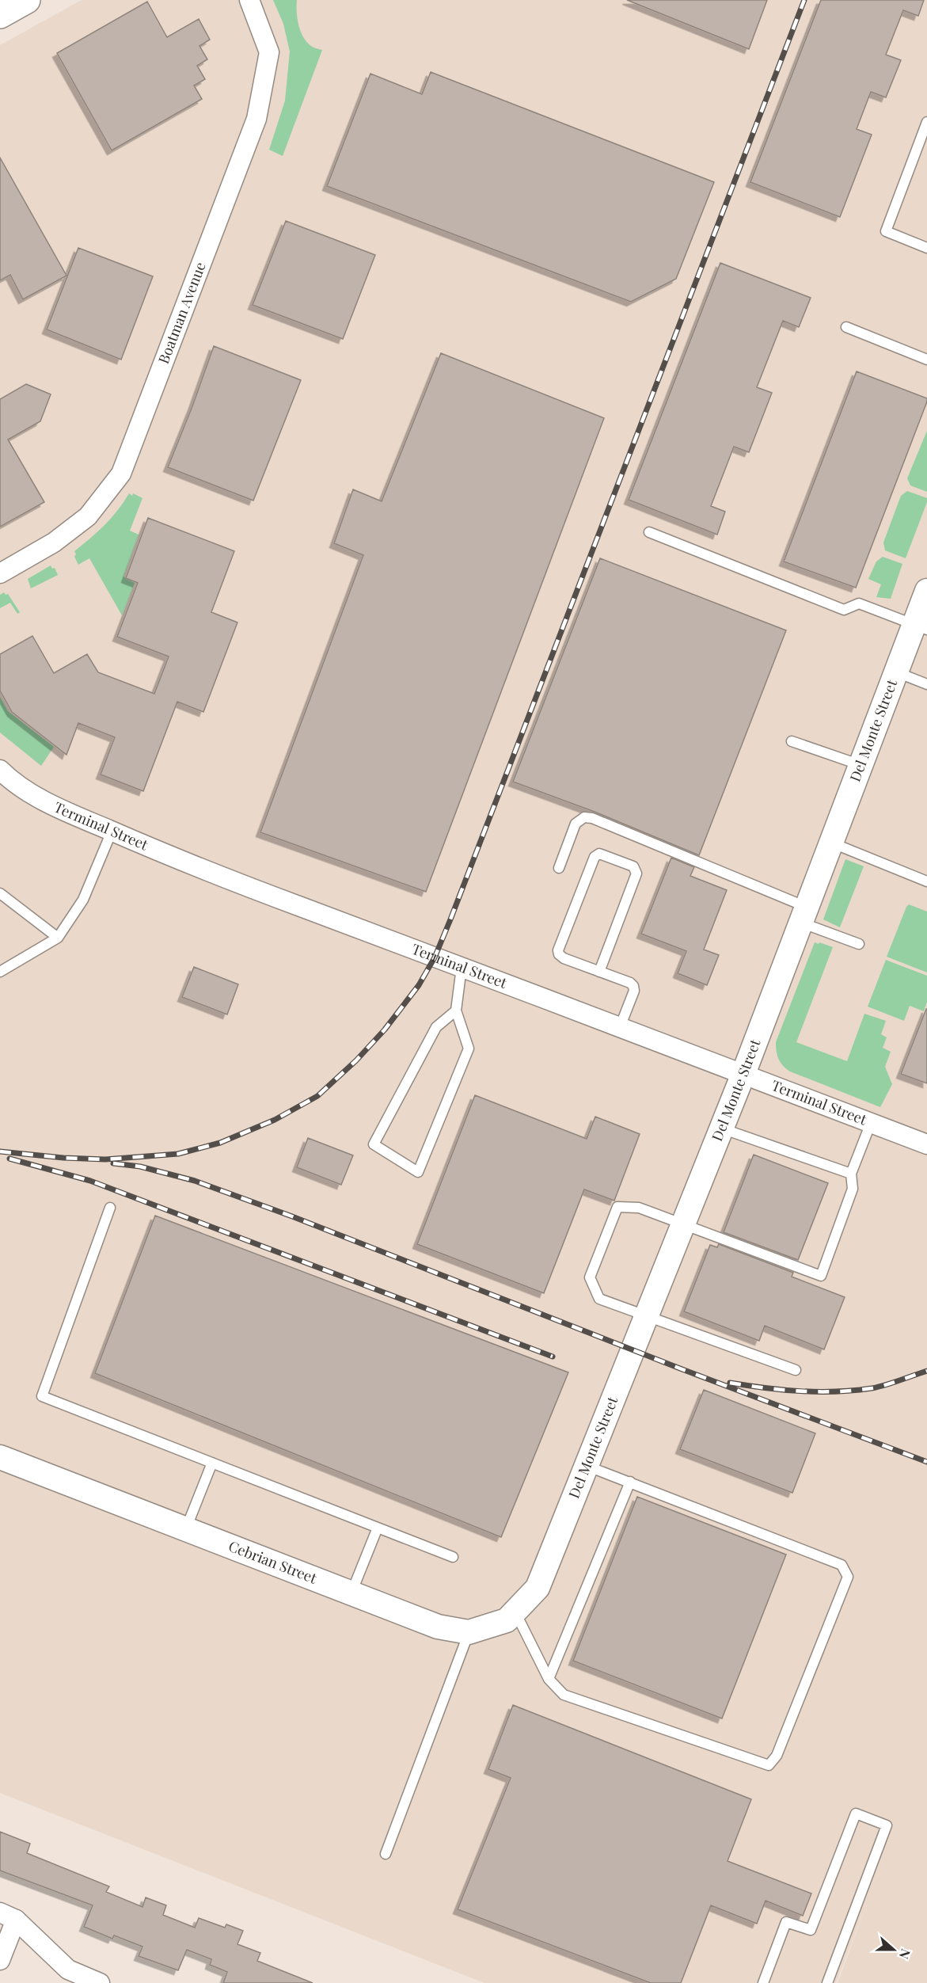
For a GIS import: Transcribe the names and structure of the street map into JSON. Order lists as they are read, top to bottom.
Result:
{
  "streets": {
    "street": [
      "Boatman Avenue",
      "Del Monte Street",
      "Terminal Street",
      "Cebrian Street"
    ]
  },
  "crossings": [
    ["Del Monte Street", "Terminal Street"],
    ["Del Monte Street", "Cebrian Street"]
  ],
  "north": "right"
}
